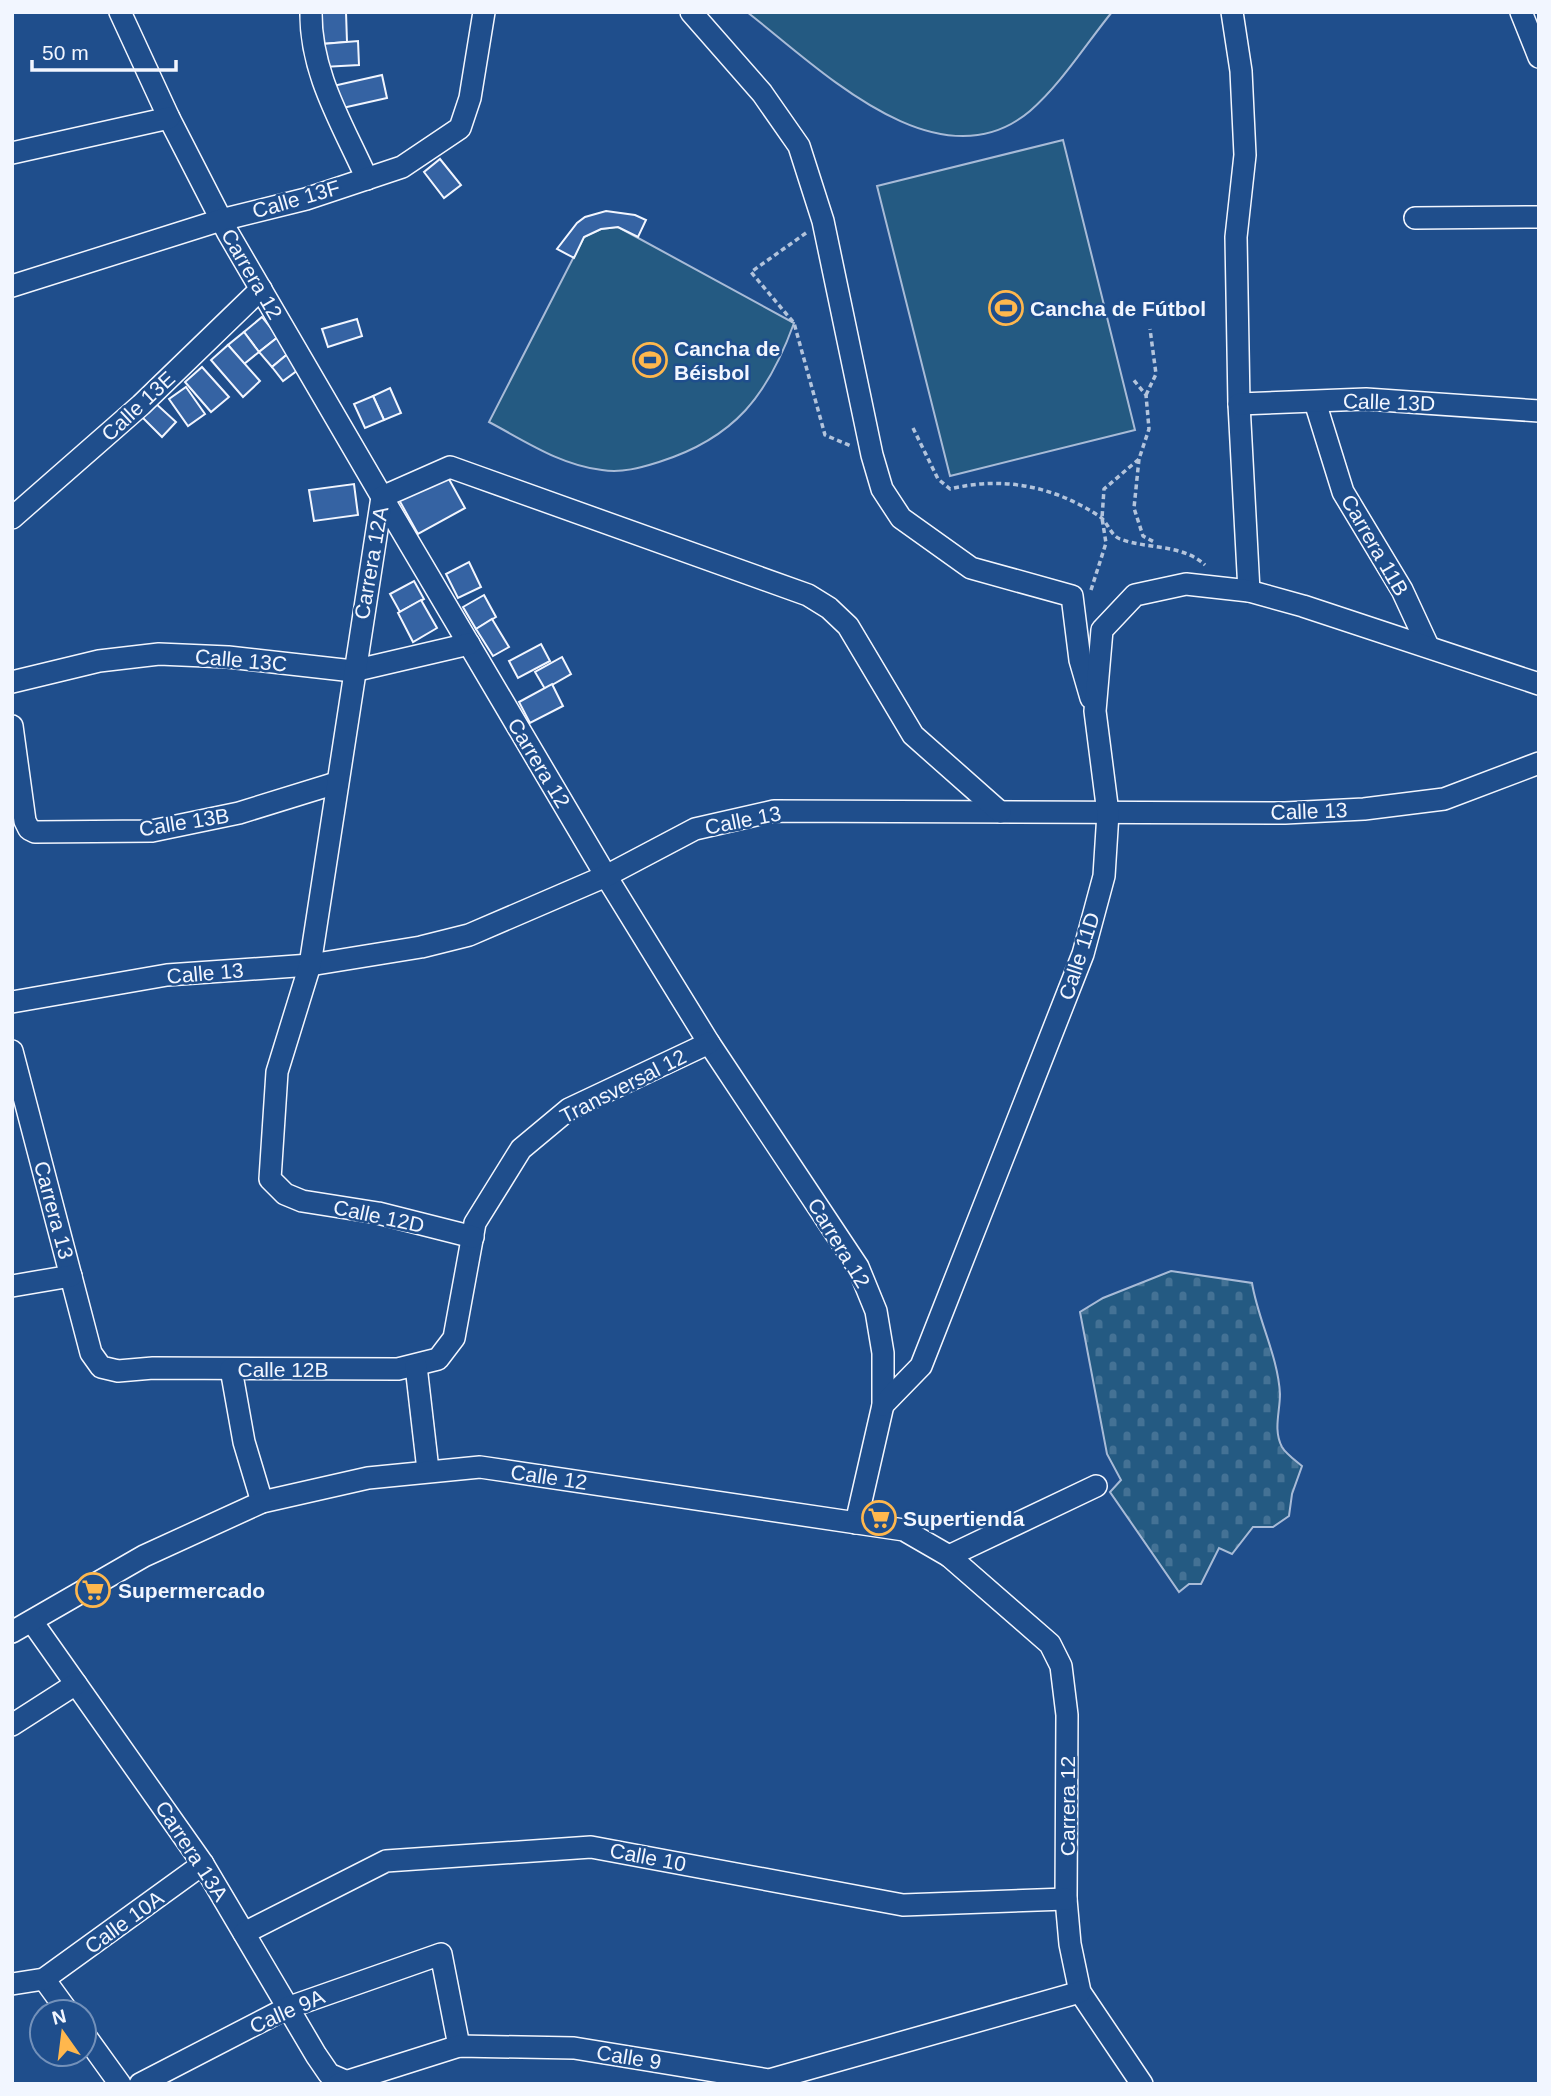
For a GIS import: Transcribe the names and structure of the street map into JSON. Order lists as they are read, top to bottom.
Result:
{
  "streets": {
    "street": [
      "Calle 13F",
      "Carrera 12",
      "Calle 13D",
      "Calle 13E",
      "Carrera 11B",
      "Carrera 12A",
      "Calle 13C",
      "Calle 13",
      "Calle 13B",
      "Calle 11D",
      "Transversal 12",
      "Carrera 13",
      "Calle 12D",
      "Calle 12B",
      "Calle 12",
      "Carrera 13A",
      "Calle 10",
      "Calle 10A",
      "Calle 9A",
      "Calle 9"
    ]
  },
  "crossings": [
    ["Calle 13F", "Carrera 12"],
    ["Carrera 12", "Calle 13E"],
    ["Carrera 12", "Carrera 12A"],
    ["Carrera 12", "Calle 13C"],
    ["Carrera 12", "Calle 13"],
    ["Carrera 12", "Calle 11D"],
    ["Carrera 12", "Transversal 12"],
    ["Carrera 12", "Calle 12"],
    ["Carrera 12", "Calle 10"],
    ["Carrera 12", "Calle 9"],
    ["Calle 13D", "Carrera 11B"],
    ["Carrera 11B", "Calle 11D"],
    ["Carrera 12A", "Calle 13C"],
    ["Carrera 12A", "Calle 13"],
    ["Carrera 12A", "Calle 13B"],
    ["Carrera 12A", "Calle 12D"],
    ["Calle 13", "Calle 11D"],
    ["Transversal 12", "Calle 12D"],
    ["Transversal 12", "Calle 12B"],
    ["Carrera 13", "Calle 12B"],
    ["Calle 12D", "Calle 12B"],
    ["Calle 12", "Carrera 13A"],
    ["Carrera 13A", "Calle 10"],
    ["Carrera 13A", "Calle 10A"],
    ["Carrera 13A", "Calle 9A"],
    ["Carrera 13A", "Calle 9"],
    ["Calle 9A", "Calle 9"]
  ],
  "places": {
    "sports": ["Cancha de Fútbol", "Cancha de Béisbol"],
    "supermarket": ["Supertienda", "Supermercado"]
  },
  "scale_bar": "50 m",
  "north": "top"
}
